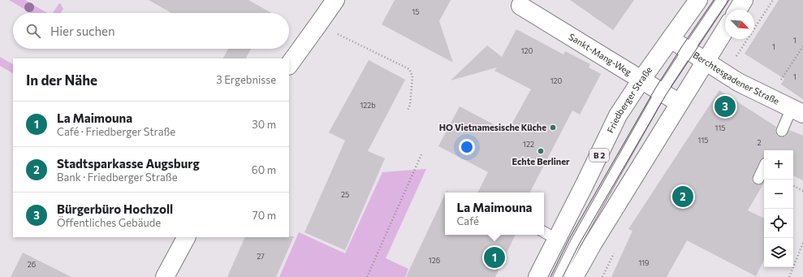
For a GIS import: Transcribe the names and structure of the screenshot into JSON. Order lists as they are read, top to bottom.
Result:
{
  "streets": {
    "main road": [
      "Sankt-Mang-Weg",
      "Berchtesgadener Straße",
      "Friedberger Straße",
      "B 2"
    ]
  },
  "crossings": [
    ["Sankt-Mang-Weg", "Friedberger Straße"],
    ["Berchtesgadener Straße", "Friedberger Straße"]
  ],
  "places": ["HO Vietnamesische Küche", "Echte Berliner"],
  "house_numbers": [
    "15",
    "1",
    "1",
    "120",
    "1",
    "120",
    "122b",
    "115",
    "115",
    "2",
    "122",
    "25",
    "27",
    "126",
    "119",
    "26"
  ],
  "north": "bottom right",
  "page": {
    "search": "Hier suchen",
    "heading": ["In der Nähe", "3 Ergebnisse"],
    "pins": ["3", "2", "1"],
    "list": [
      {
        "mark": "1",
        "name": "La Maimouna",
        "note": "Café · Friedberger Straße",
        "value": "30 m"
      },
      {
        "mark": "2",
        "name": "Stadtsparkasse Augsburg",
        "note": "Bank · Friedberger Straße",
        "value": "60 m"
      },
      {
        "mark": "3",
        "name": "Bürgerbüro Hochzoll",
        "note": "Öffentliches Gebäude",
        "value": "70 m"
      }
    ],
    "map_buttons": ["+", "−"],
    "popup": ["La Maimouna", "Café"]
  }
}
